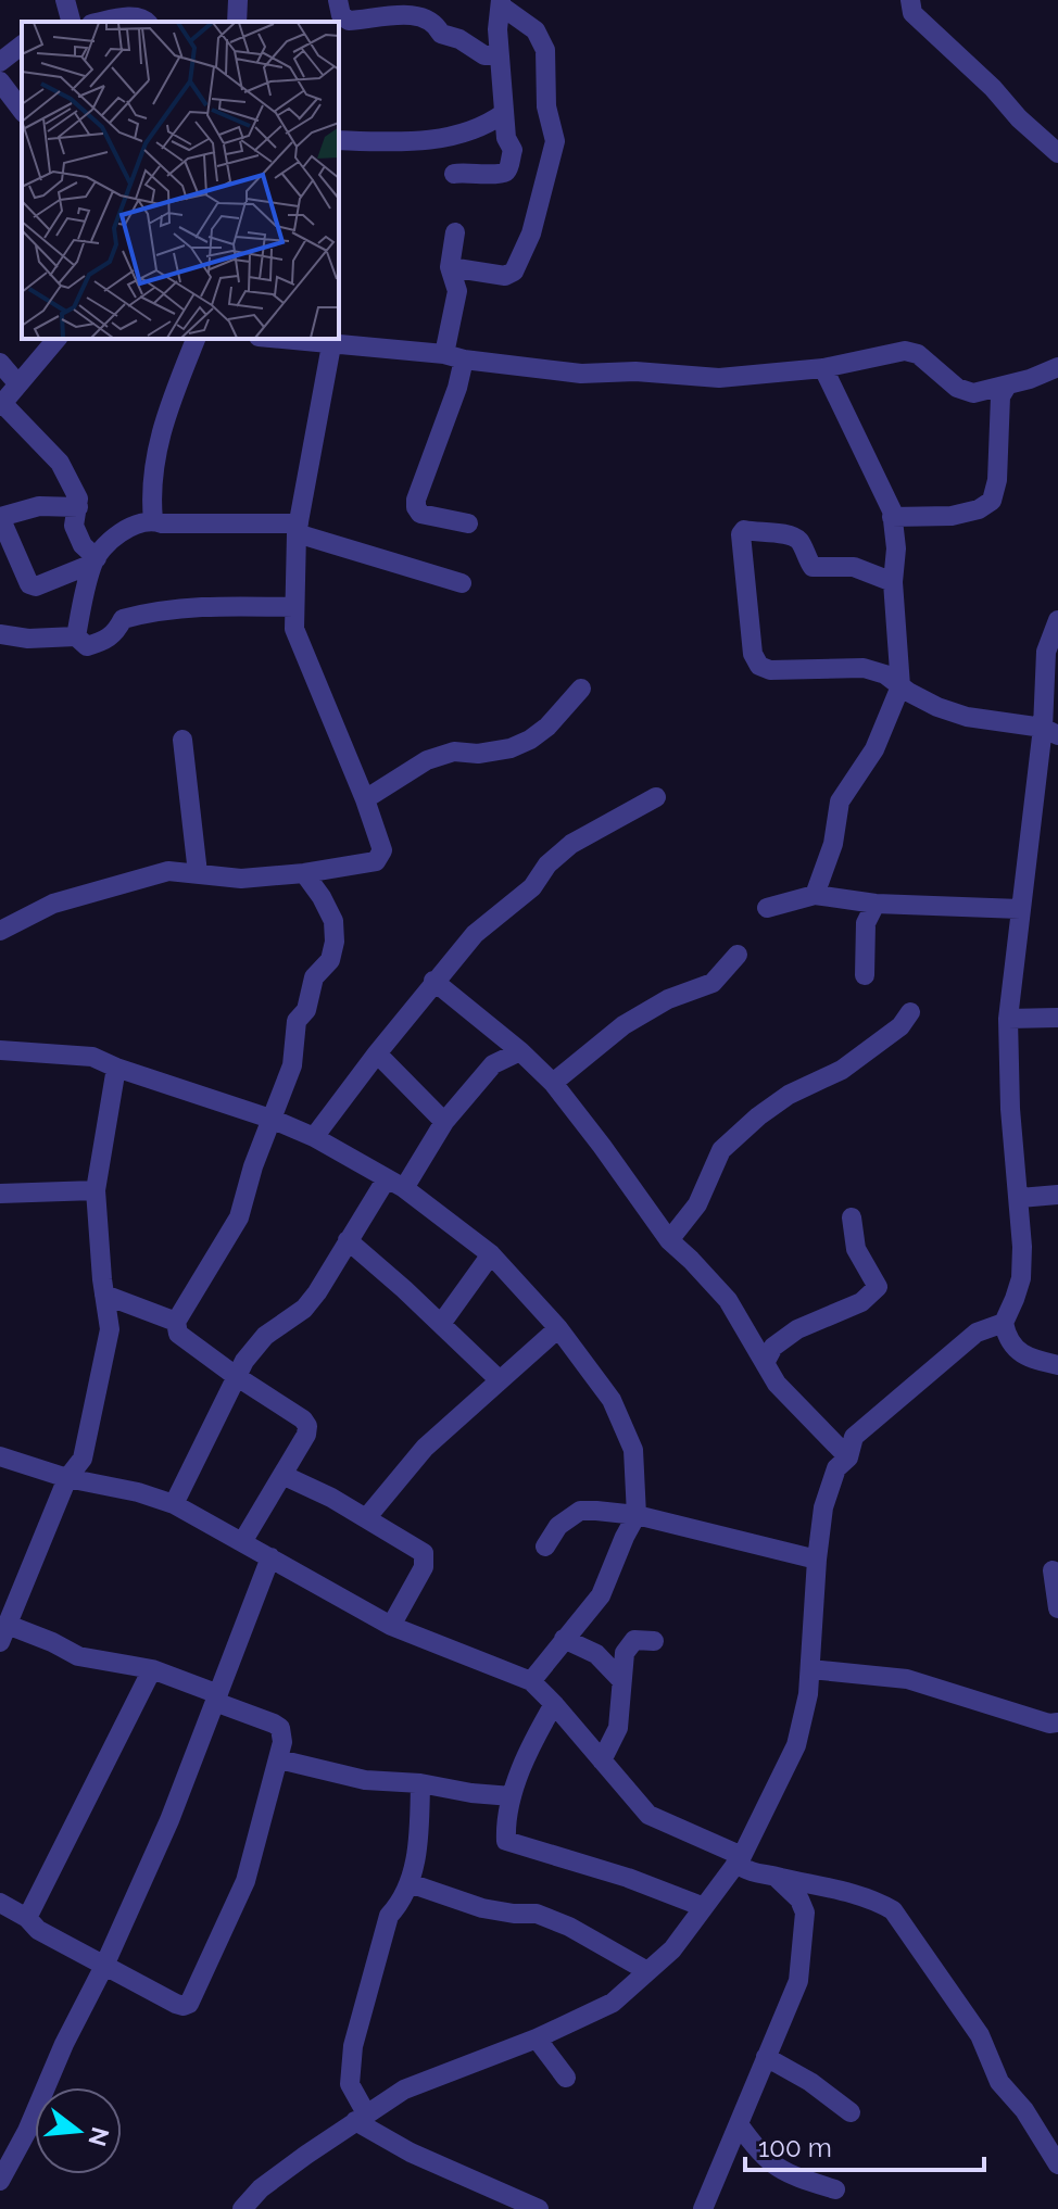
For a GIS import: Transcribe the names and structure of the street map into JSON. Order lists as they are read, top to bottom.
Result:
{
  "scale_bar": "100 m",
  "north": "right"
}
